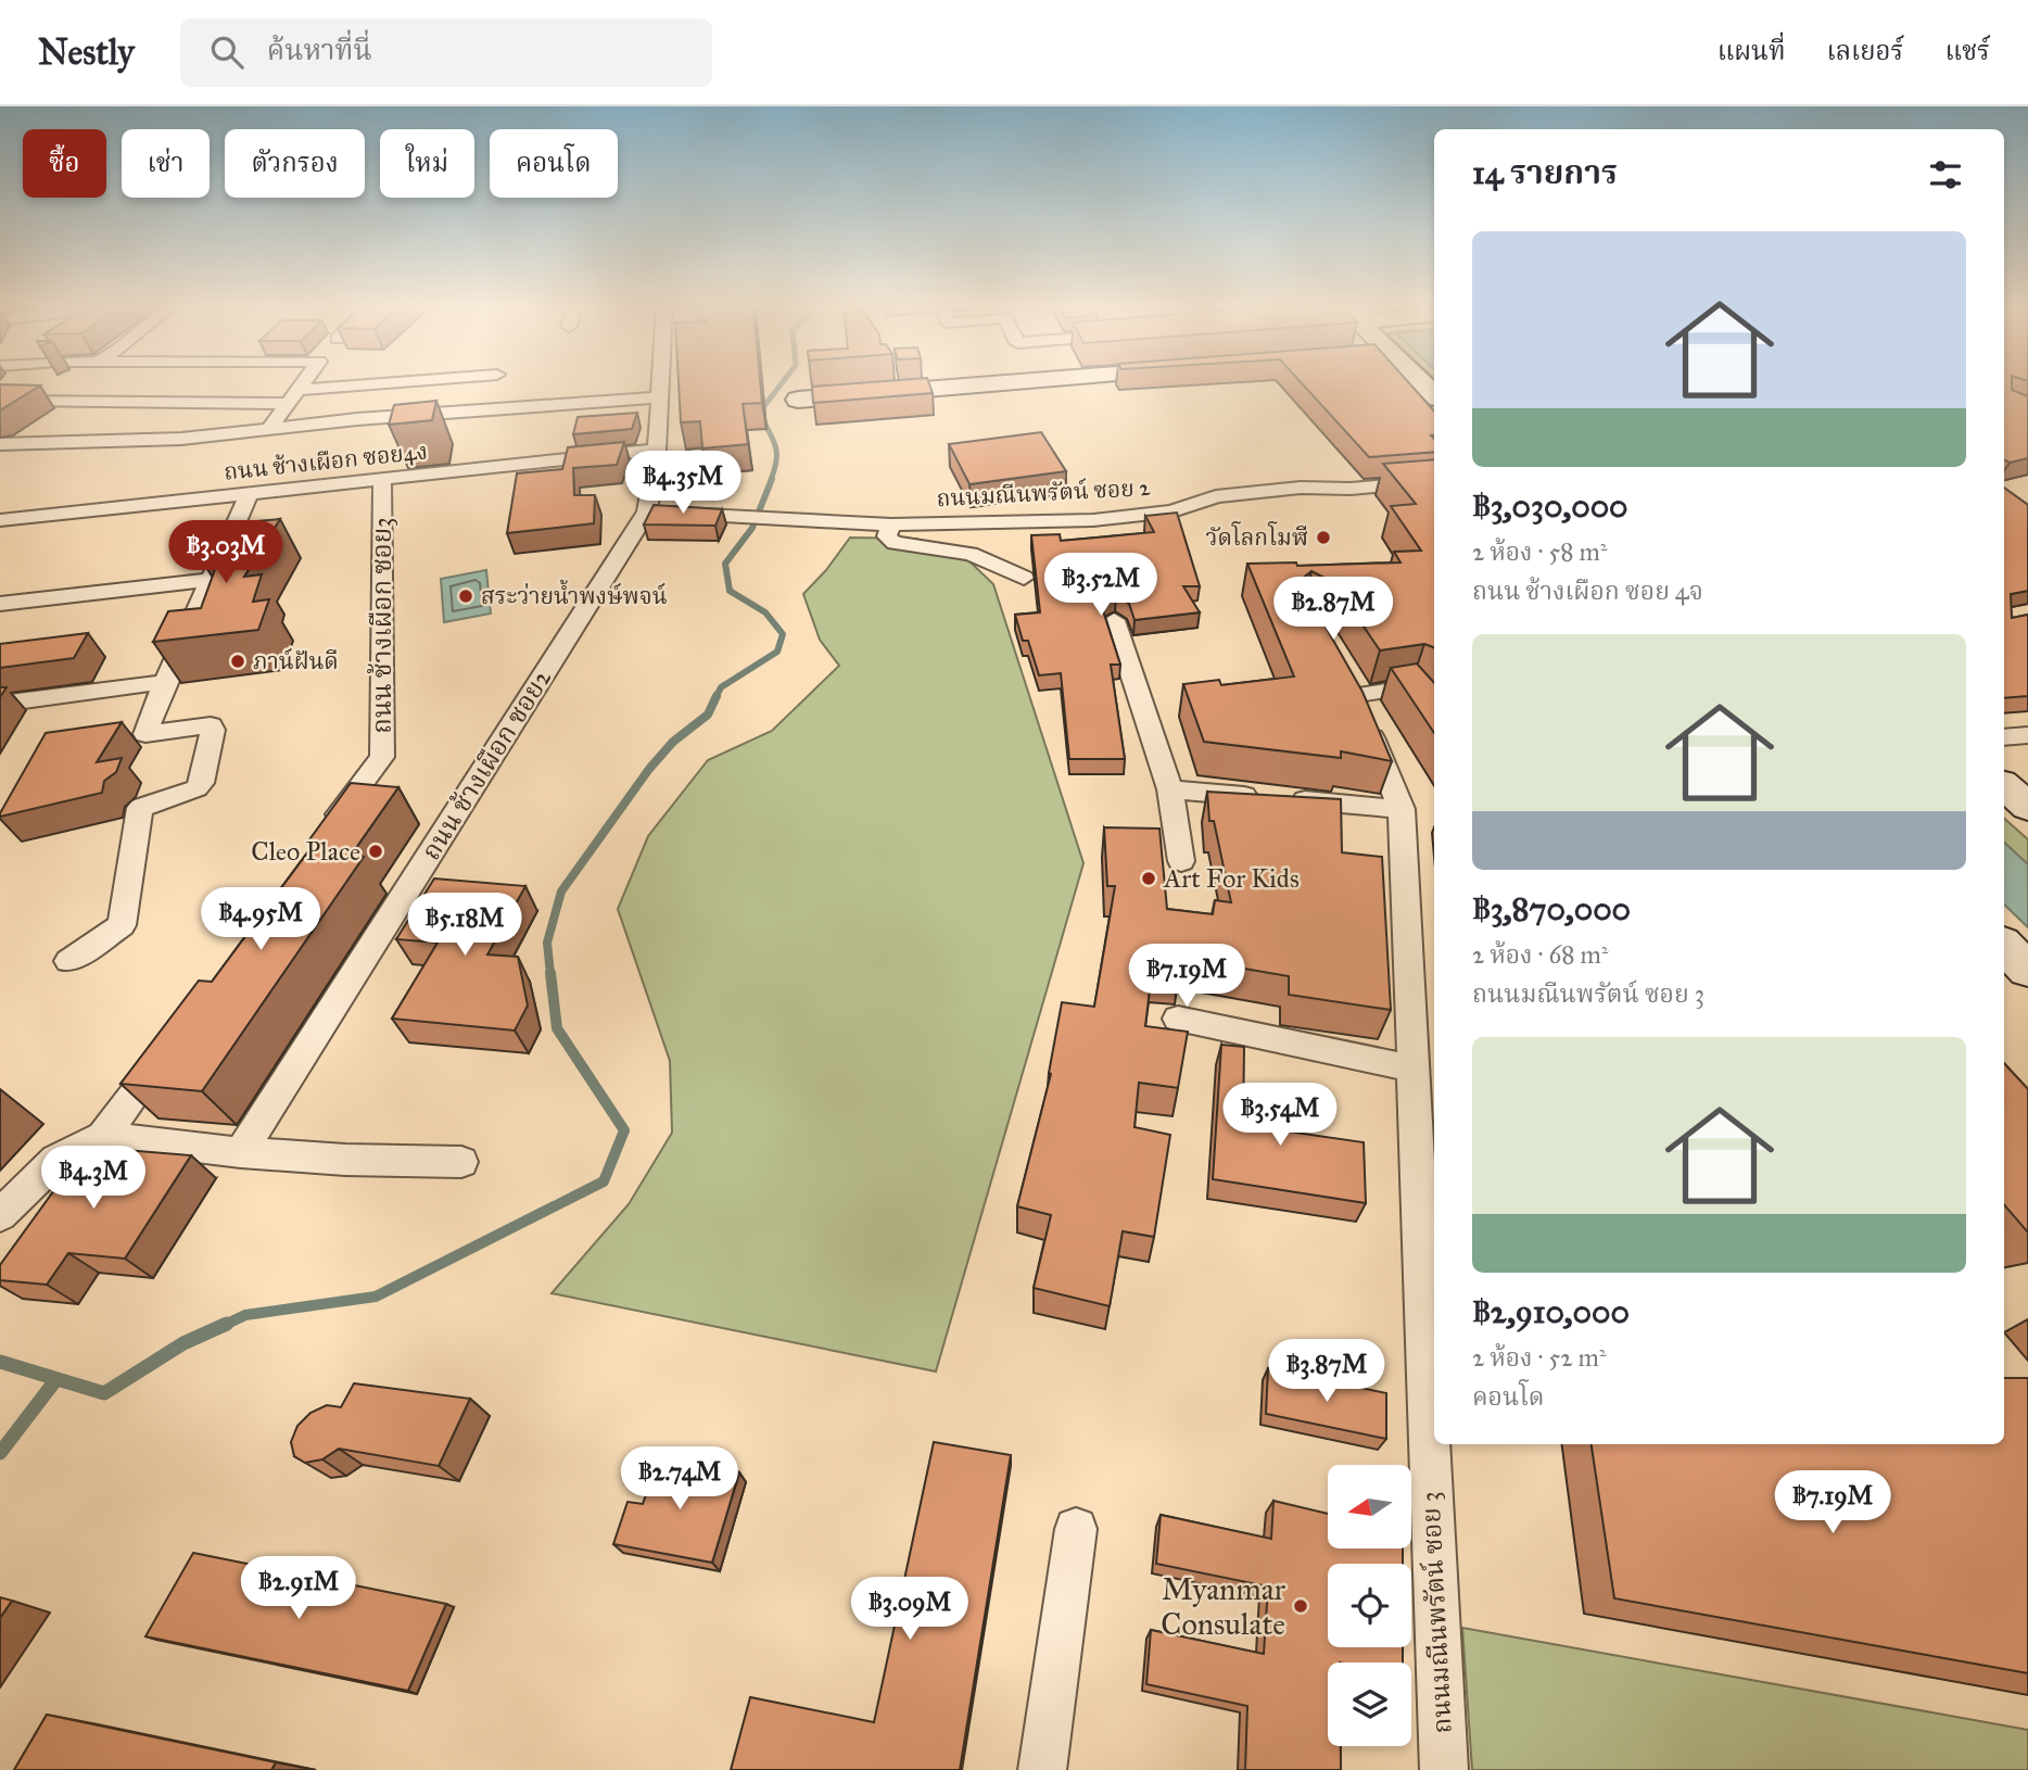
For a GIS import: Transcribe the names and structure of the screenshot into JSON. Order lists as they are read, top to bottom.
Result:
{
  "streets": {
    "street": [
      "ถนน ช้างเผือก ซอย4ง",
      "ถนนมณีนพรัตน์ ซอย 2",
      "ถนน ช้างเผือก ซอย3",
      "ถนน ช้างเผือก ซอย2",
      "ถนนมณีนพรัตน์ ซอย 3"
    ]
  },
  "crossings": [
    ["ถนน ช้างเผือก ซอย4ง", "ถนน ช้างเผือก ซอย3"],
    ["ถนน ช้างเผือก ซอย4ง", "ถนน ช้างเผือก ซอย2"],
    ["ถนนมณีนพรัตน์ ซอย 2", "ถนน ช้างเผือก ซอย2"]
  ],
  "places": [
    "วัดโลกโมฬี",
    "สระว่ายน้ำพงษ์พจน์",
    "ภาน์ฝันดี",
    "Cleo Place",
    "Art For Kids",
    "Myanmar Consulate"
  ],
  "north": "left",
  "page": {
    "header": "Nestly",
    "search": "ค้นหาที่นี่",
    "nav": ["แผนที่", "เลเยอร์", "แชร์"],
    "chip": [
      "ซื้อ",
      "เช่า",
      "ตัวกรอง",
      "ใหม่",
      "คอนโด"
    ],
    "heading": "14 รายการ",
    "list": [
      {
        "name": "฿3,030,000",
        "note": "2 ห้อง · 58 m² · ถนน ช้างเผือก ซอย 4จ"
      },
      {
        "name": "฿3,870,000",
        "note": "2 ห้อง · 68 m² · ถนนมณีนพรัตน์ ซอย 3"
      },
      {
        "name": "฿2,910,000",
        "note": "2 ห้อง · 52 m² · คอนโด"
      }
    ],
    "price": [
      "฿4.35M",
      "฿3.03M",
      "฿3.52M",
      "฿2.87M",
      "฿4.95M",
      "฿5.18M",
      "฿7.19M",
      "฿3.54M",
      "฿4.3M",
      "฿3.87M",
      "฿2.74M",
      "฿7.19M",
      "฿2.91M",
      "฿3.09M"
    ]
  }
}
